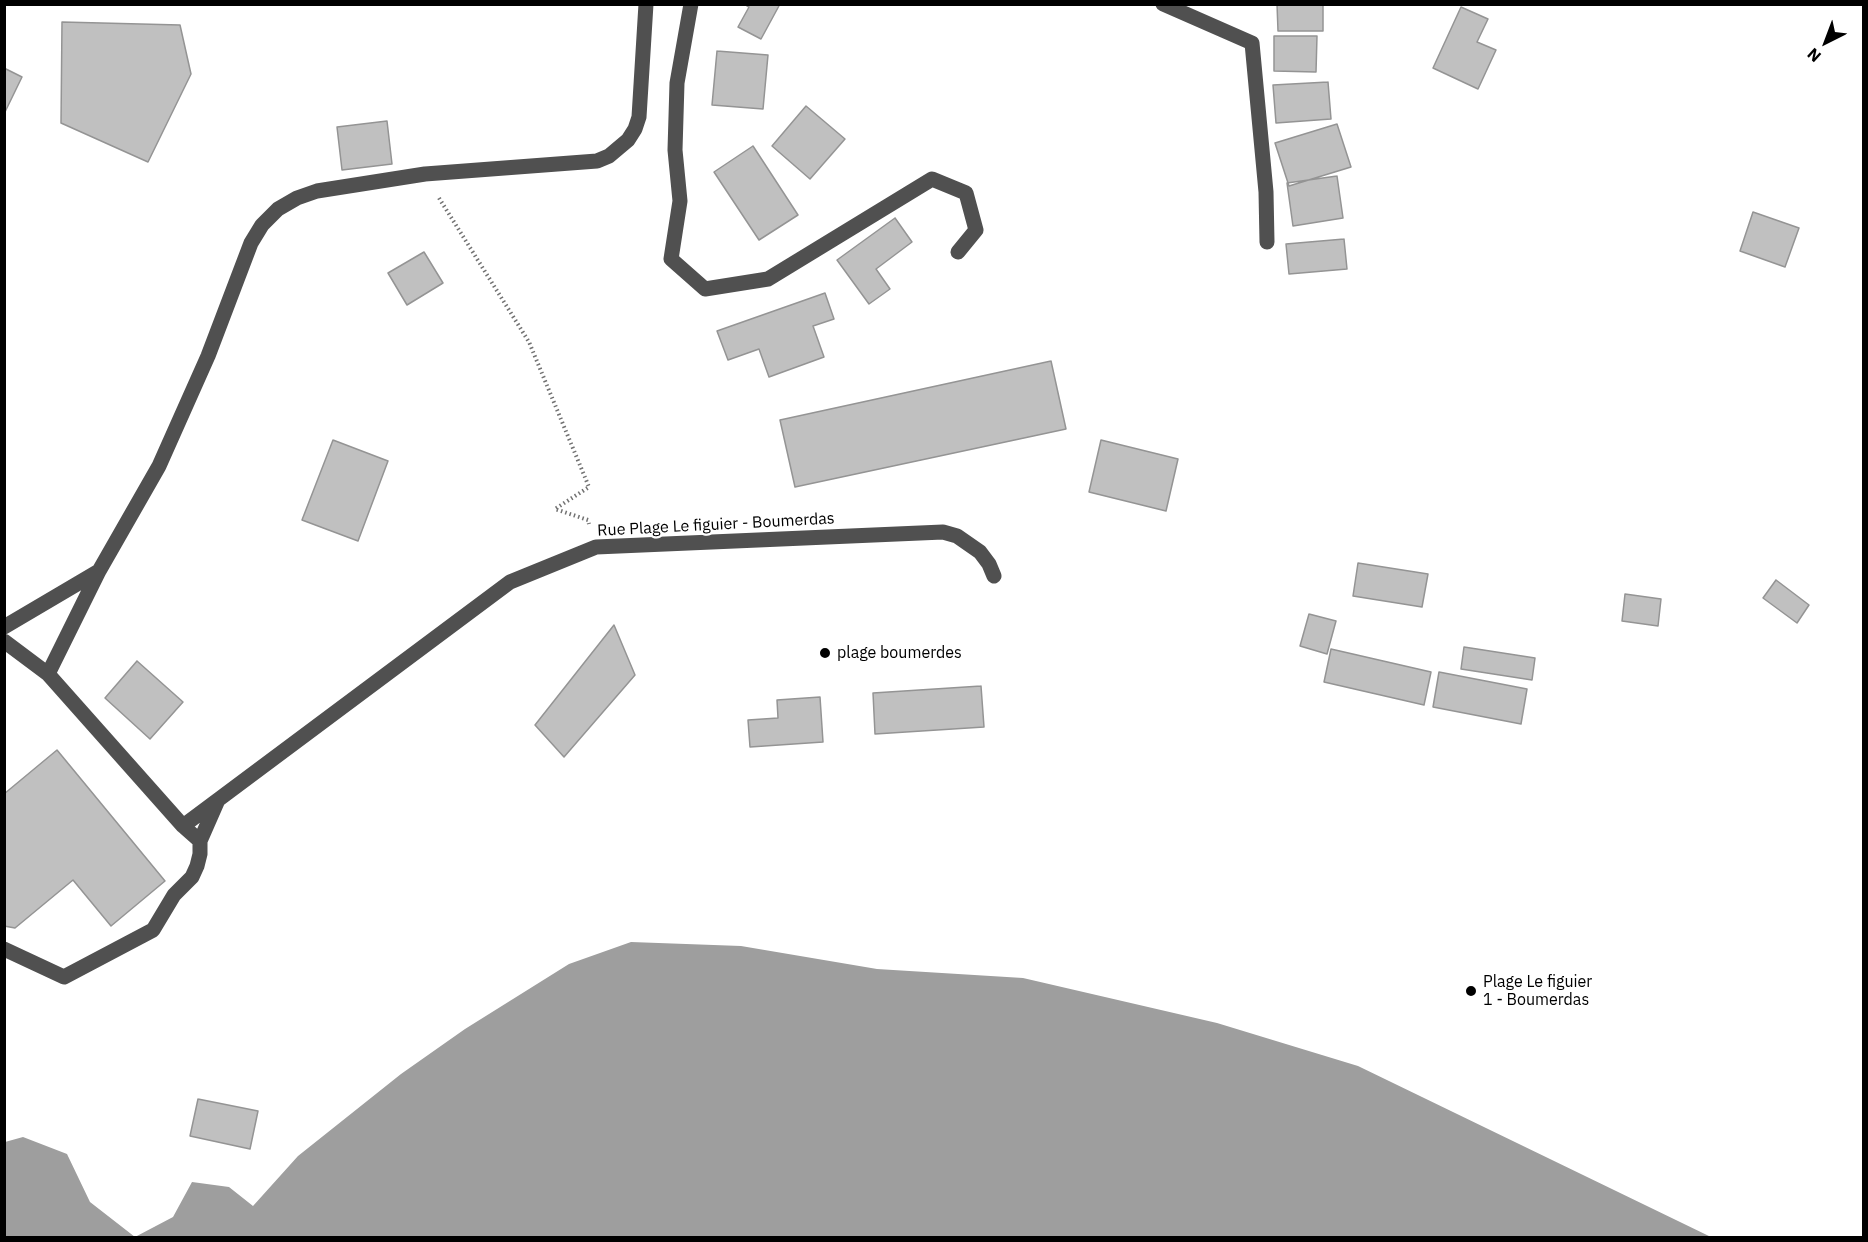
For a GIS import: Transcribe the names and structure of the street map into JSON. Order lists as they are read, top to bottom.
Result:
{
  "streets": {
    "street": ["Rue Plage Le figuier - Boumerdas"]
  },
  "places": ["plage boumerdes", "Plage Le figuier 1 - Boumerdas"],
  "north": "bottom left"
}
